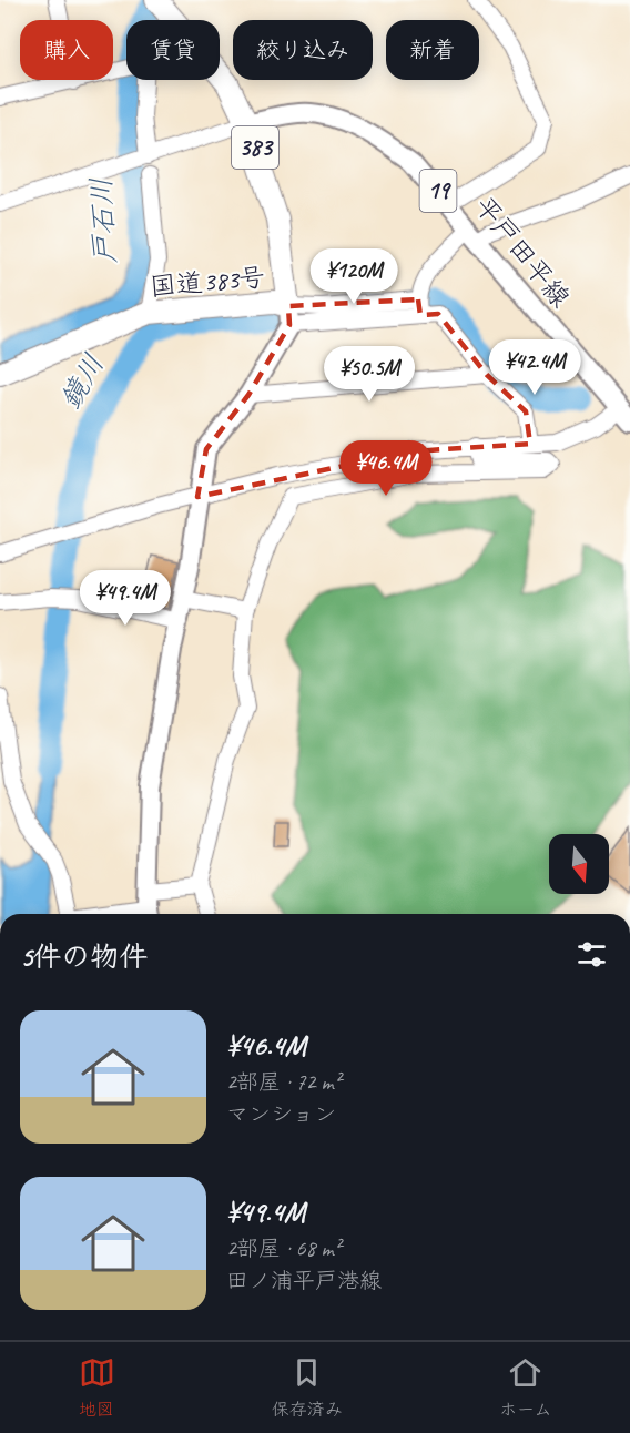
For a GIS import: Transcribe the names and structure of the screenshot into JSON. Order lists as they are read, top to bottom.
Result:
{
  "streets": {
    "highway": ["383", "国道383号"],
    "main road": ["19", "平戸田平線"]
  },
  "crossings": [
    ["平戸田平線", "国道383号"]
  ],
  "water": ["戸石川", "鏡川"],
  "north": "bottom",
  "page": {
    "chip": [
      "購入",
      "賃貸",
      "絞り込み",
      "新着"
    ],
    "price": [
      "¥120M",
      "¥42.4M",
      "¥50.5M",
      "¥46.4M",
      "¥49.4M"
    ],
    "heading": "5件の物件",
    "list": [
      {
        "name": "¥46.4M",
        "note": "2部屋 · 72 m² · マンション"
      },
      {
        "name": "¥49.4M",
        "note": "2部屋 · 68 m² · 田ノ浦平戸港線"
      }
    ],
    "tabs": ["地図", "保存済み", "ホーム"]
  }
}
